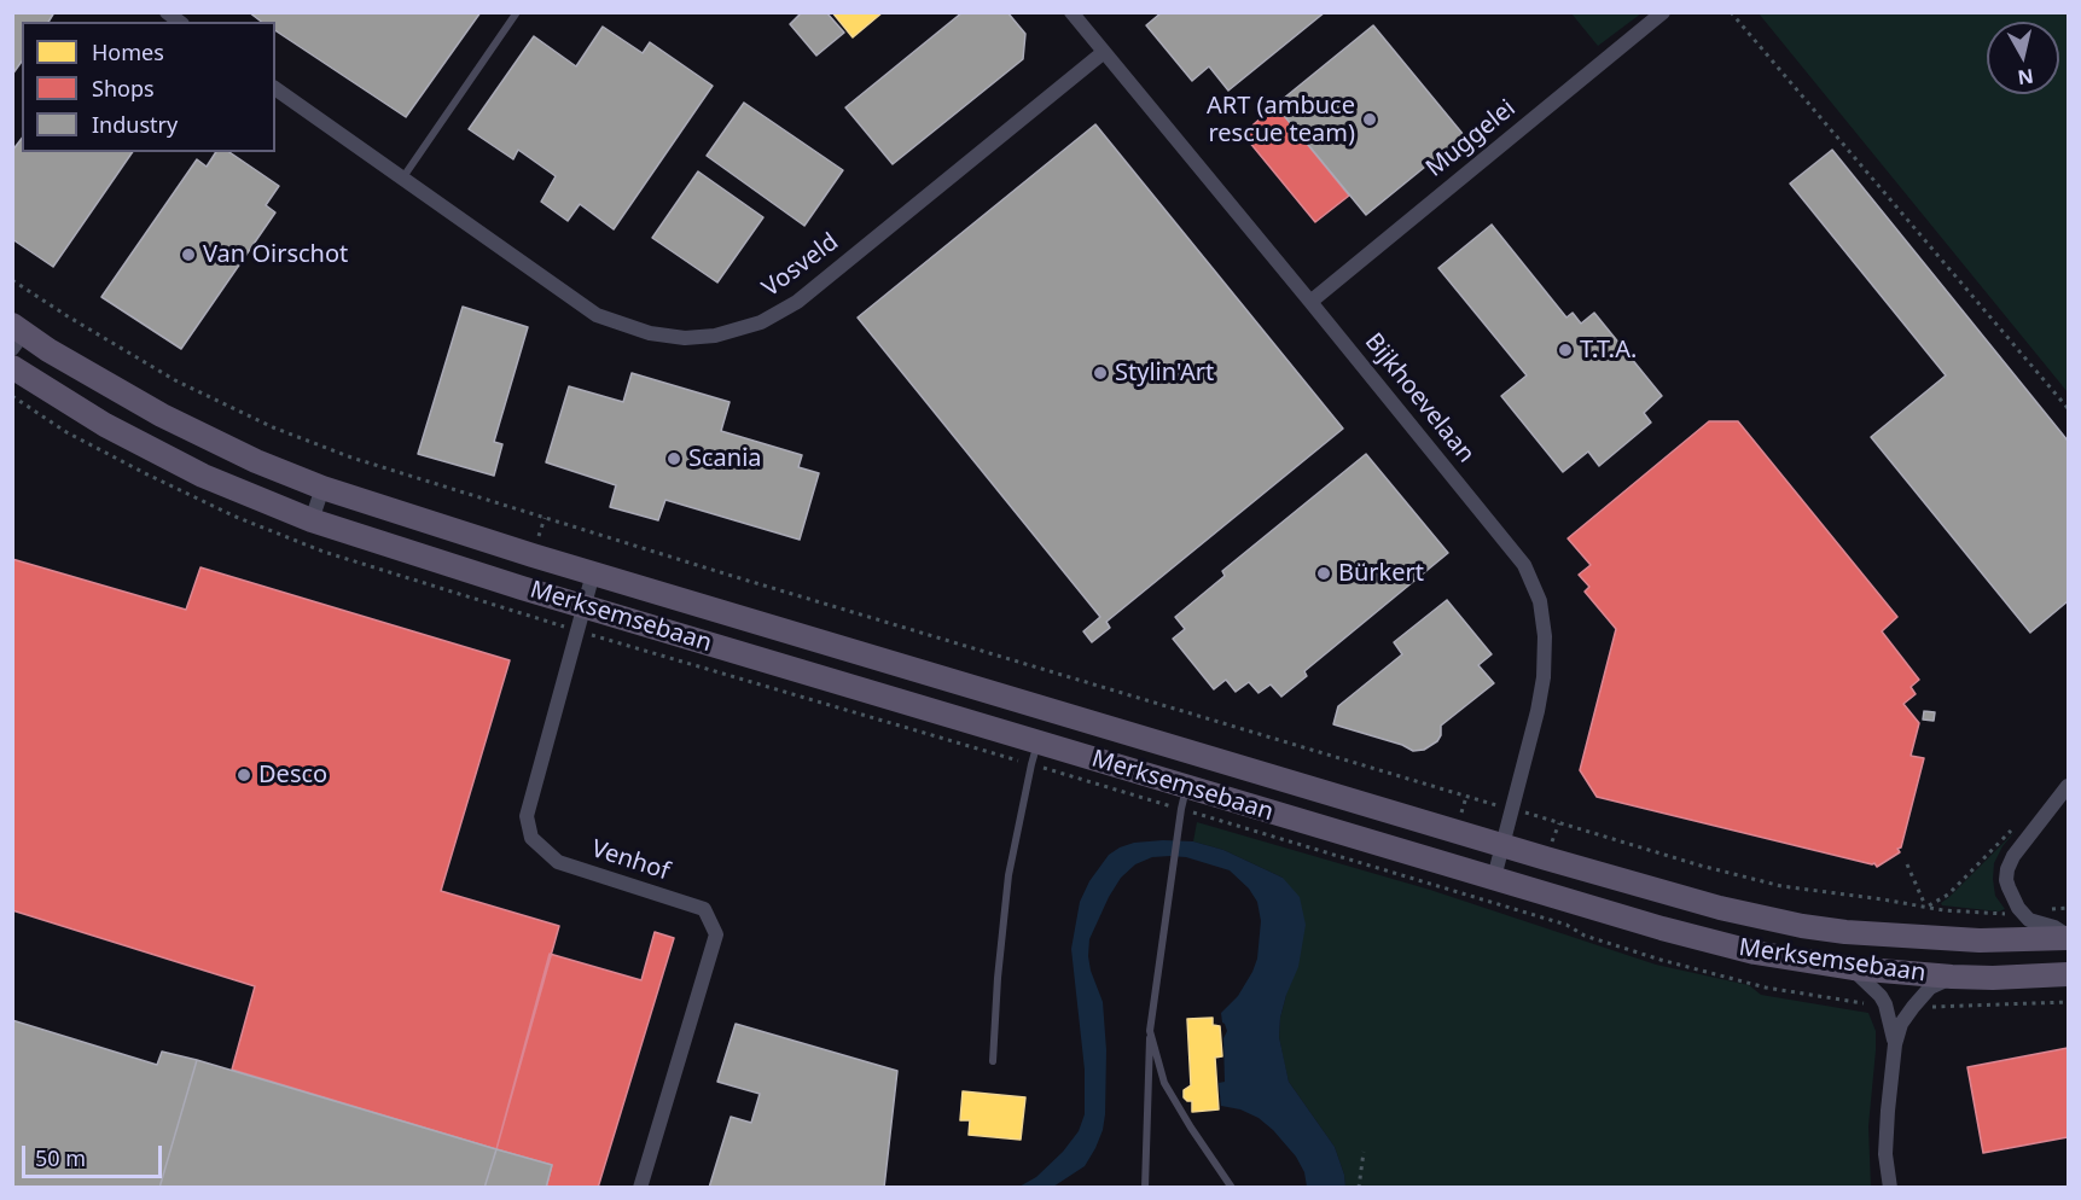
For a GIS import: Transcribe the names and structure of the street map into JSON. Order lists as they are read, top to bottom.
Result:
{
  "streets": {
    "main road": ["Merksemsebaan"],
    "street": [
      "Muggelei",
      "Vosveld",
      "Bijkhoevelaan",
      "Venhof"
    ]
  },
  "crossings": [
    ["Muggelei", "Bijkhoevelaan"],
    ["Vosveld", "Bijkhoevelaan"],
    ["Bijkhoevelaan", "Merksemsebaan"],
    ["Merksemsebaan", "Venhof"]
  ],
  "places": [
    "ART (ambuce rescue team)",
    "Van Oirschot",
    "T.T.A.",
    "Stylin'Art",
    "Scania",
    "Bürkert",
    "Desco"
  ],
  "legend": ["Homes", "Shops", "Industry"],
  "scale_bar": "50 m",
  "north": "bottom"
}
